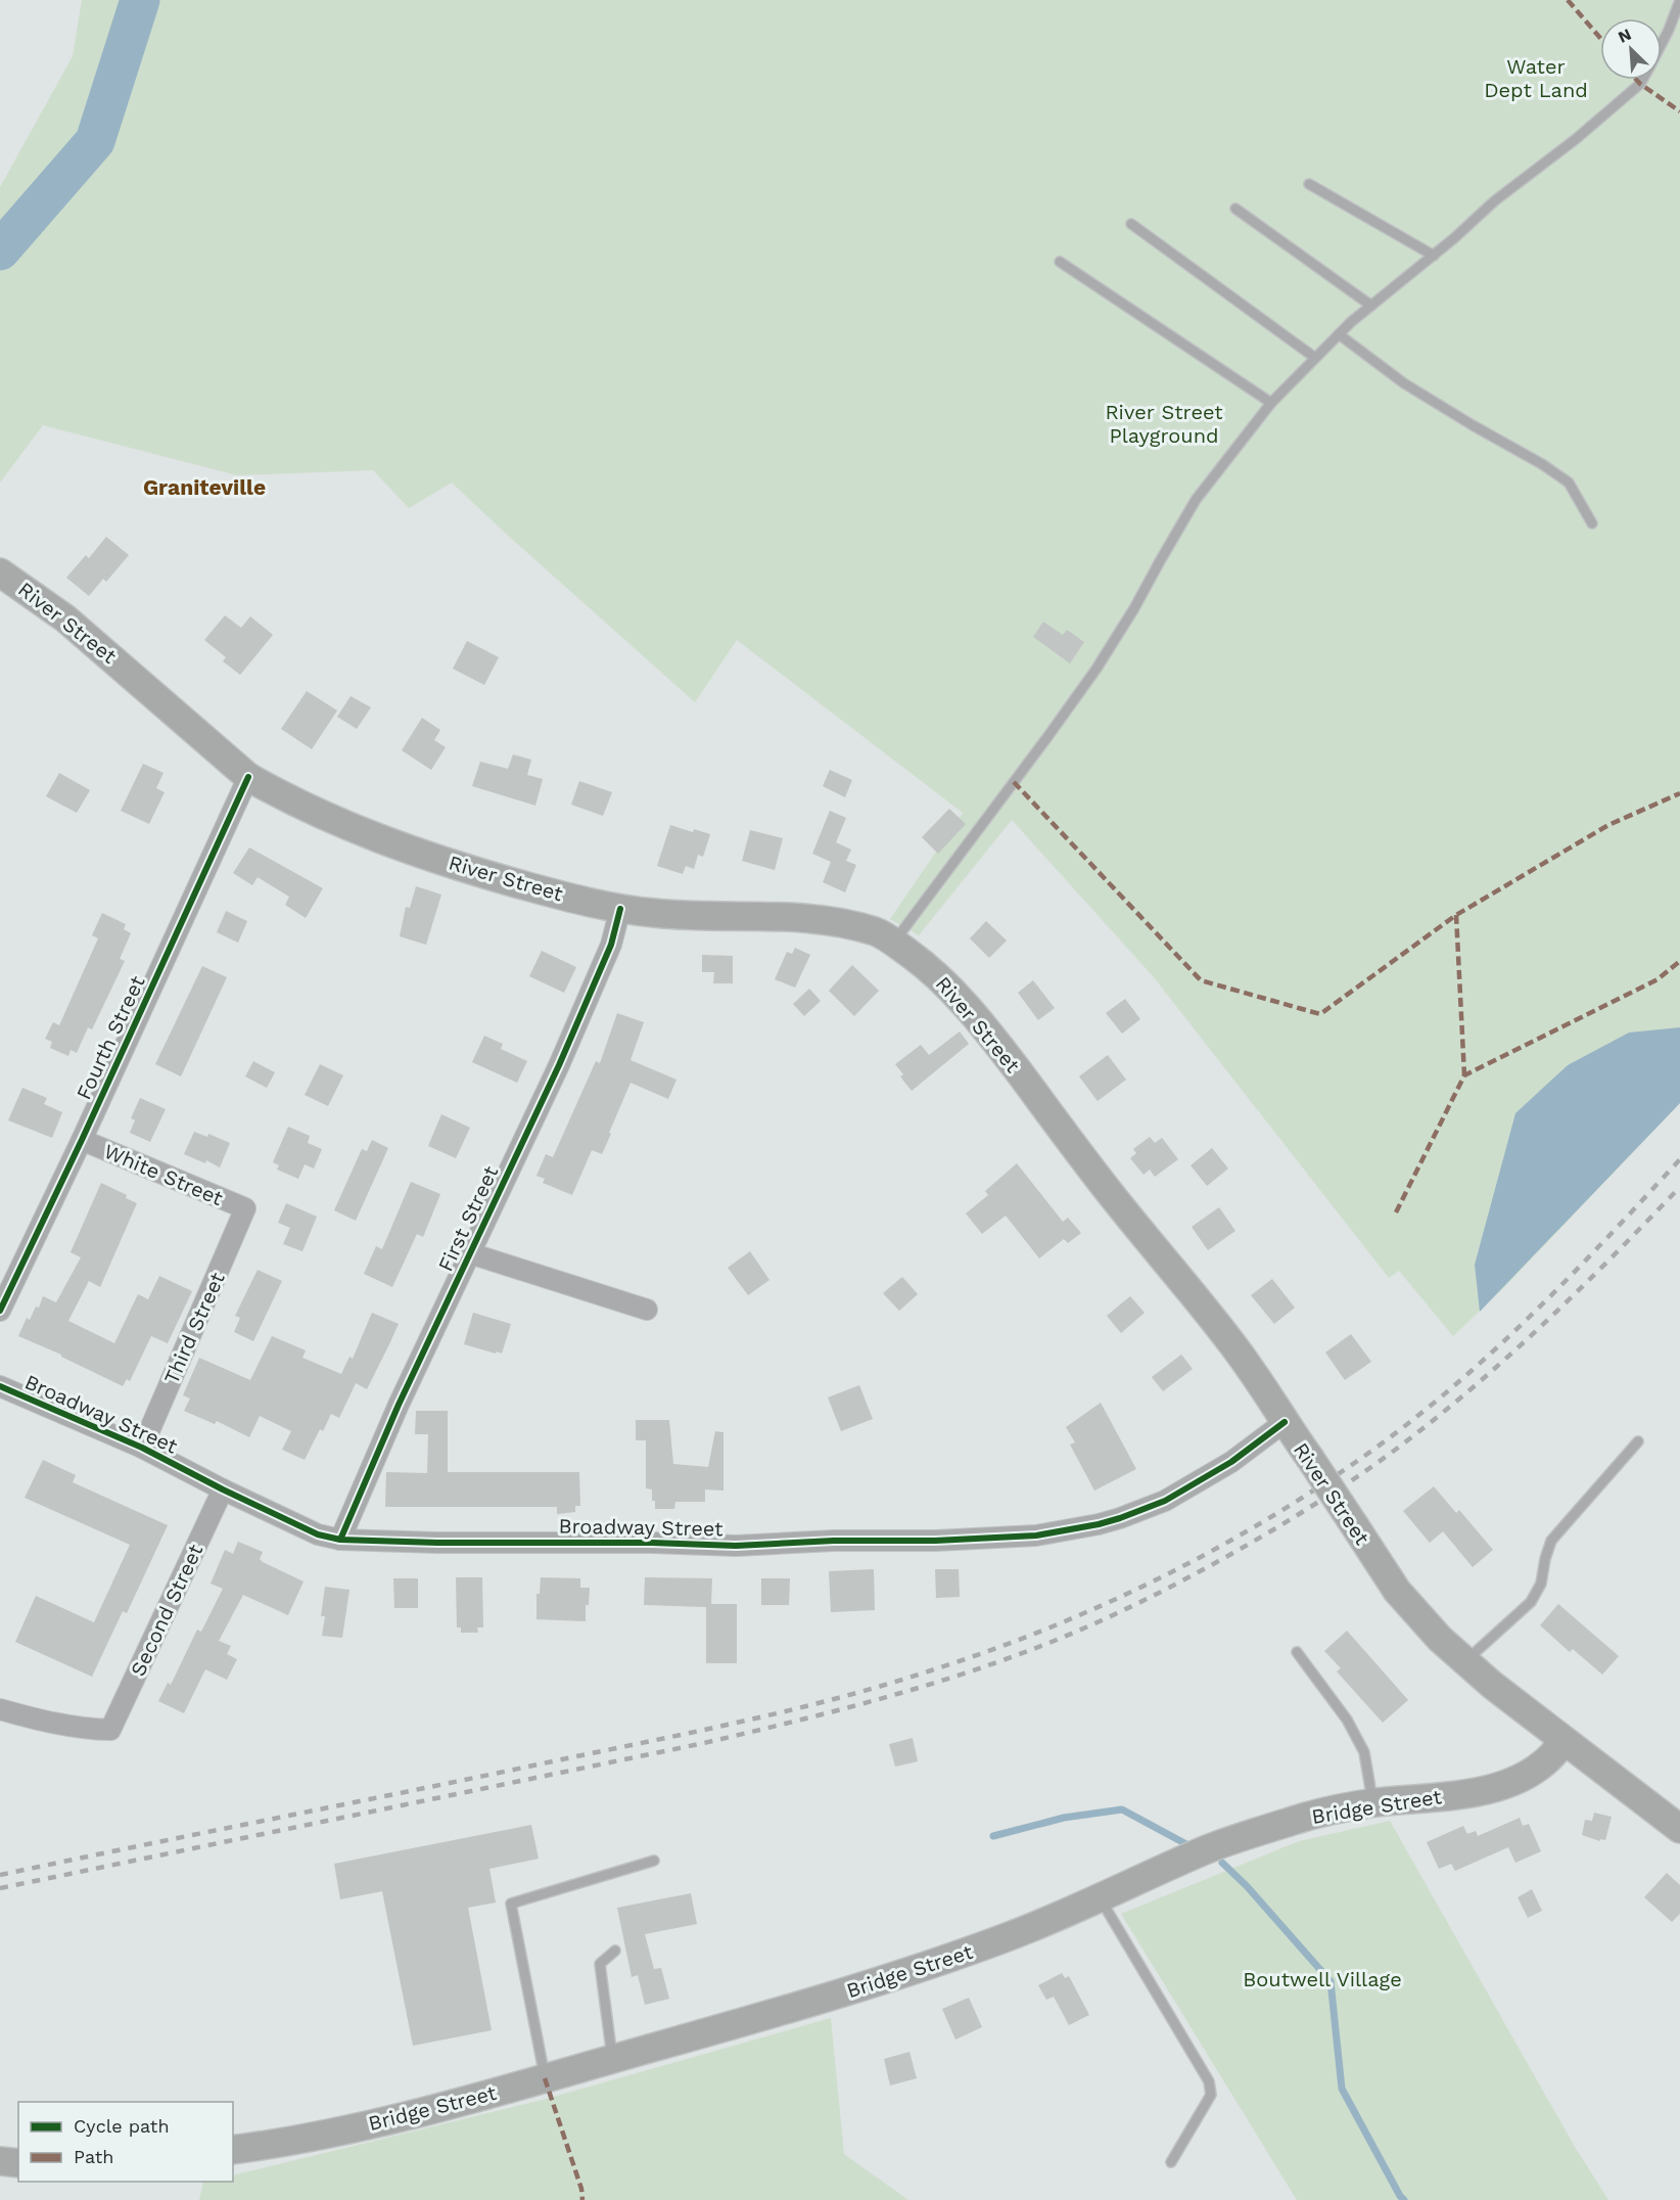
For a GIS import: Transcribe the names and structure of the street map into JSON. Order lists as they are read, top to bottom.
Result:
{
  "streets": {
    "main road": ["River Street", "Bridge Street"],
    "street": [
      "Fourth Street",
      "White Street",
      "First Street",
      "Third Street",
      "Broadway Street",
      "Second Street"
    ]
  },
  "crossings": [
    ["River Street", "Fourth Street"],
    ["River Street", "First Street"],
    ["River Street", "Broadway Street"],
    ["River Street", "Bridge Street"],
    ["Fourth Street", "White Street"],
    ["White Street", "Third Street"],
    ["First Street", "Broadway Street"],
    ["Third Street", "Broadway Street"],
    ["Broadway Street", "Second Street"]
  ],
  "districts": ["Graniteville"],
  "parks": ["Water Dept Land", "River Street Playground", "Boutwell Village"],
  "legend": ["Cycle path", "Path"],
  "north": "top left"
}
